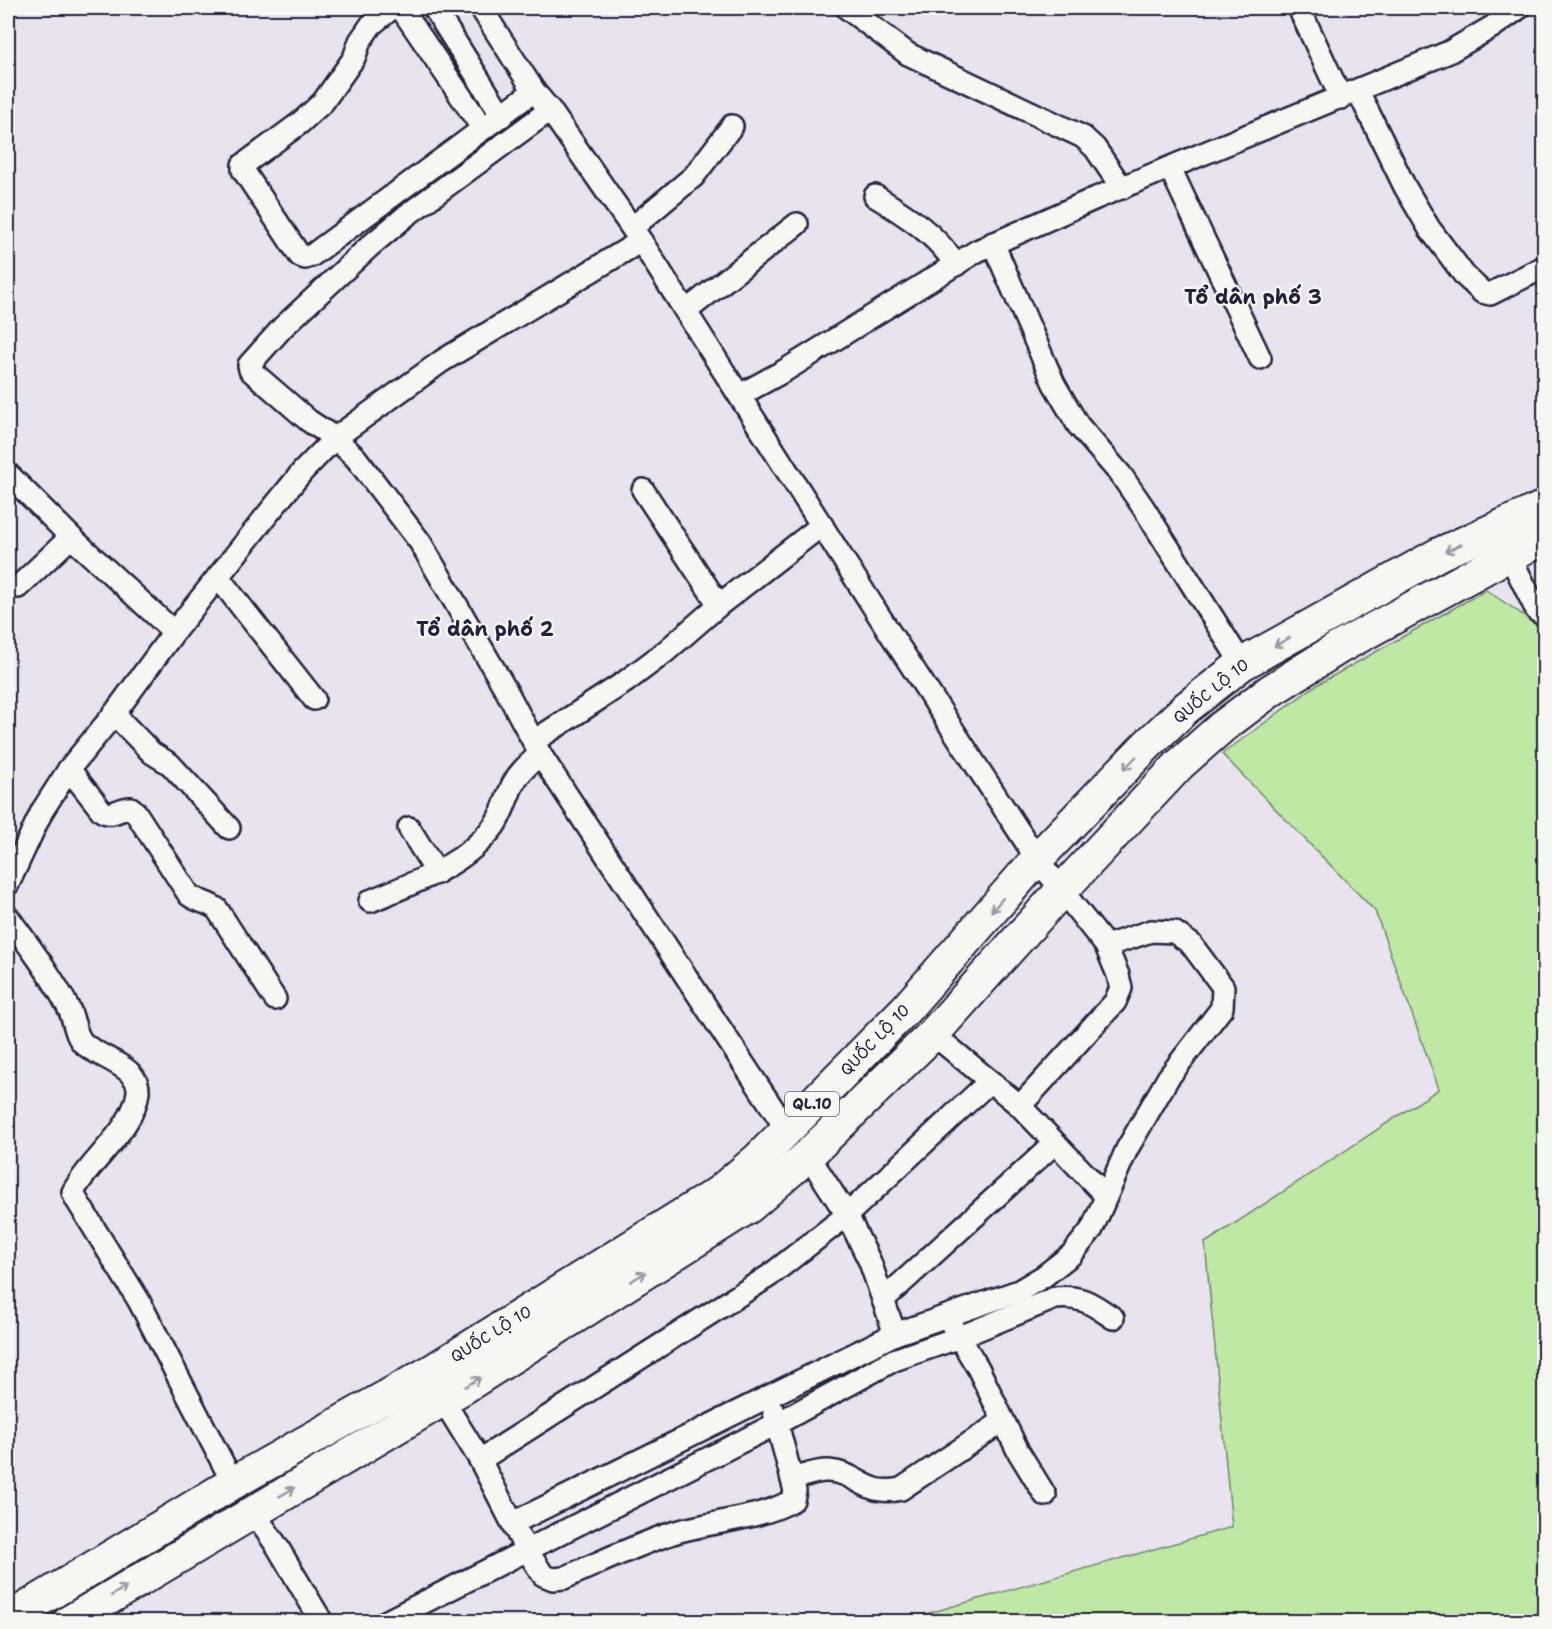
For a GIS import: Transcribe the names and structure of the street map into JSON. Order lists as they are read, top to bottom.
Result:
{
  "streets": {
    "highway": ["QUỐC LỘ 10", "QL.10"]
  },
  "districts": ["Tổ dân phố 3", "Tổ dân phố 2"]
}
